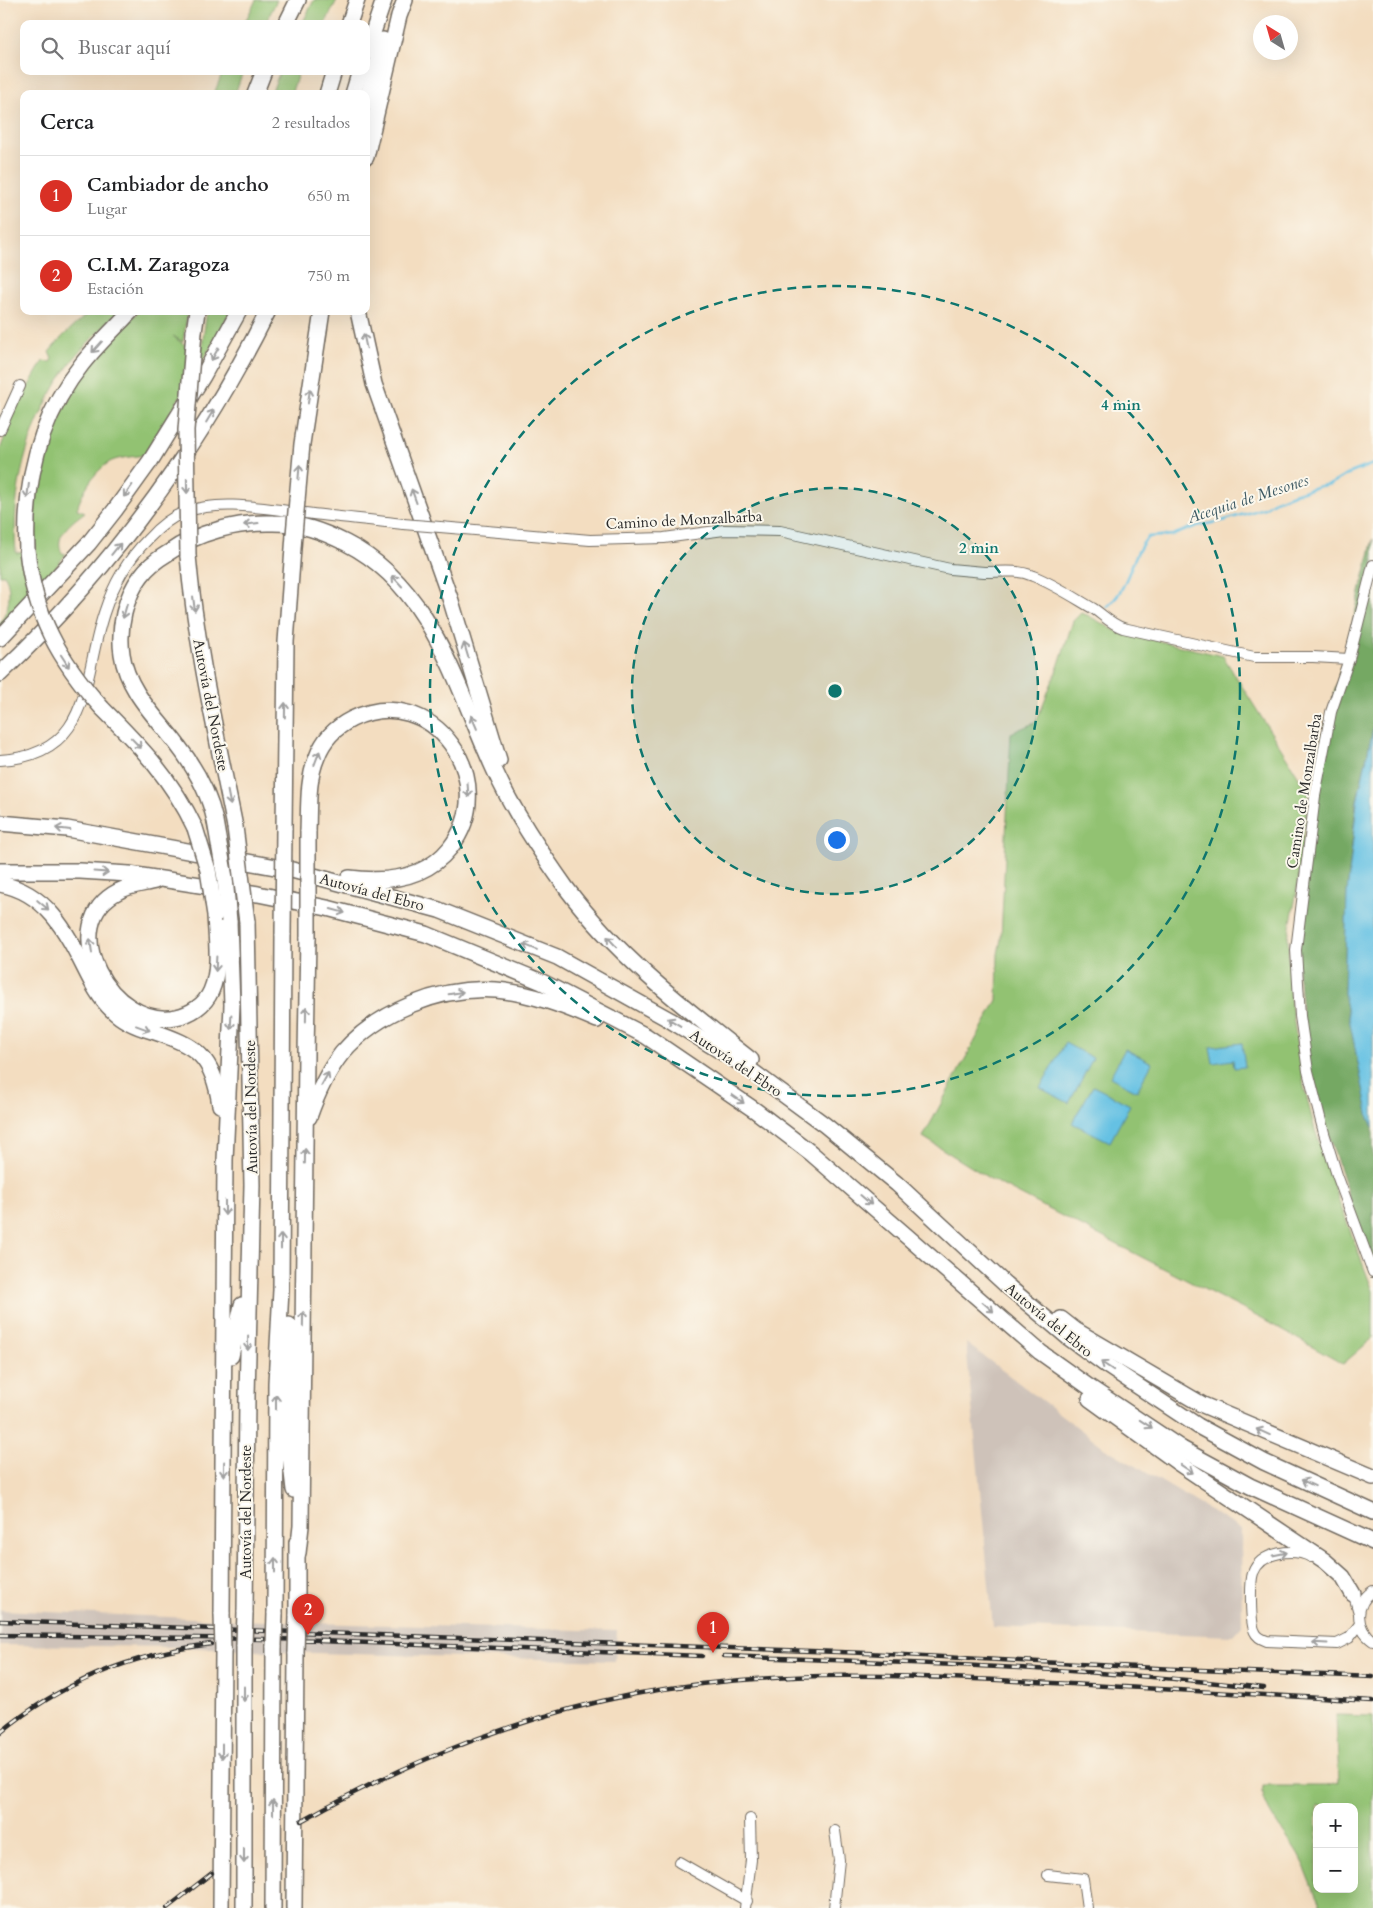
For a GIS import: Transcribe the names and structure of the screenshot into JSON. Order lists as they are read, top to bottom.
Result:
{
  "streets": {
    "highway": ["Autovía del Nordeste", "Autovía del Ebro"],
    "street": ["Camino de Monzalbarba"]
  },
  "water": ["Acequia de Mesones"],
  "north": "top left",
  "page": {
    "search": "Buscar aquí",
    "heading": ["Cerca", "2 resultados"],
    "list": [
      {
        "mark": "1",
        "name": "Cambiador de ancho",
        "note": "Lugar",
        "value": "650 m"
      },
      {
        "mark": "2",
        "name": "C.I.M. Zaragoza",
        "note": "Estación",
        "value": "750 m"
      }
    ],
    "pins": ["2", "1"],
    "map_buttons": ["+", "−"]
  },
  "rings": ["4 min", "2 min"]
}
